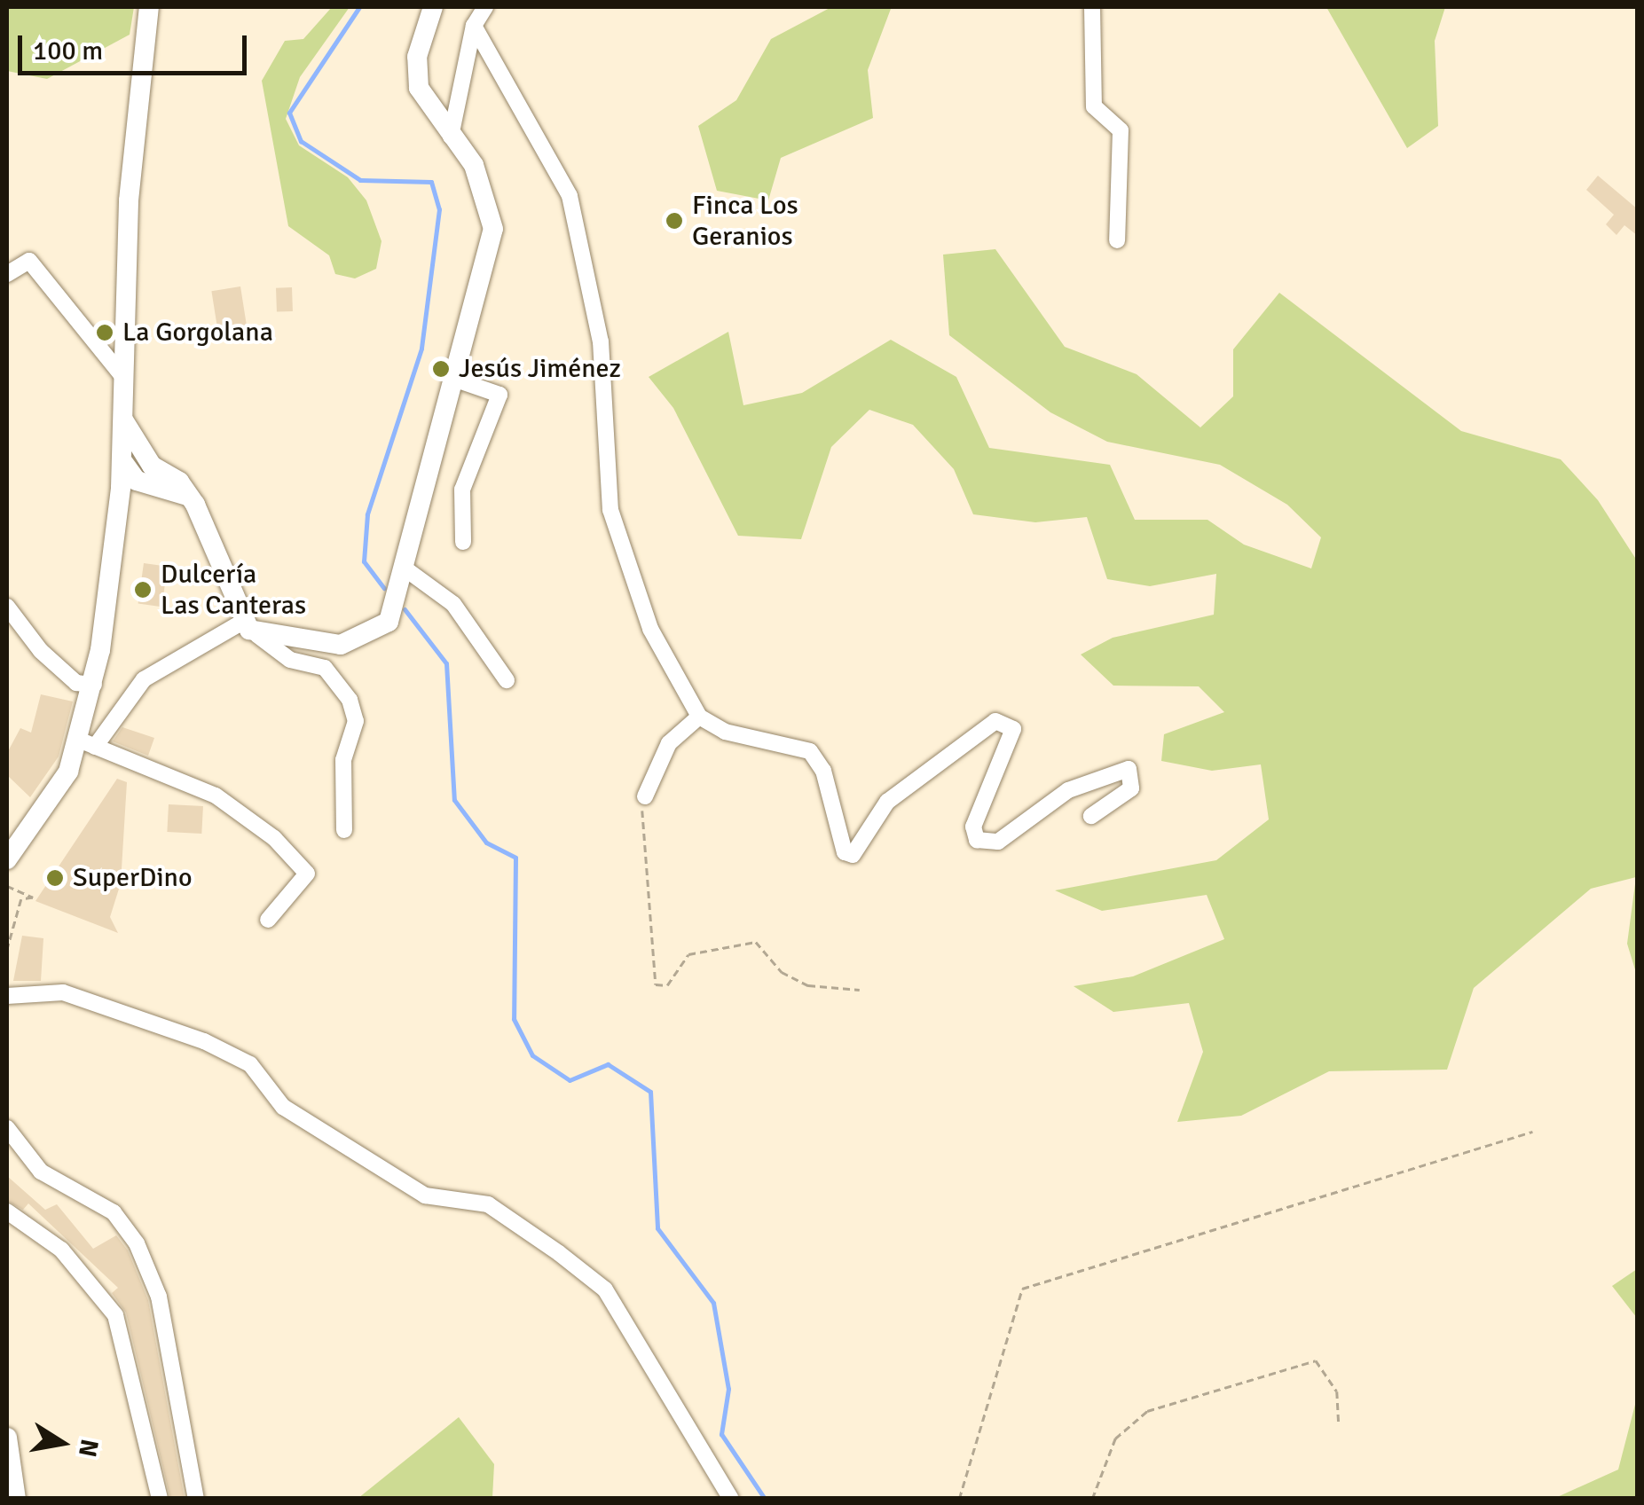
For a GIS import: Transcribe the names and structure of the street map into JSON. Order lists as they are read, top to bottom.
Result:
{
  "places": [
    "Finca Los Geranios",
    "La Gorgolana",
    "Jesús Jiménez",
    "Dulcería Las Canteras",
    "SuperDino"
  ],
  "scale_bar": "100 m",
  "north": "right"
}
